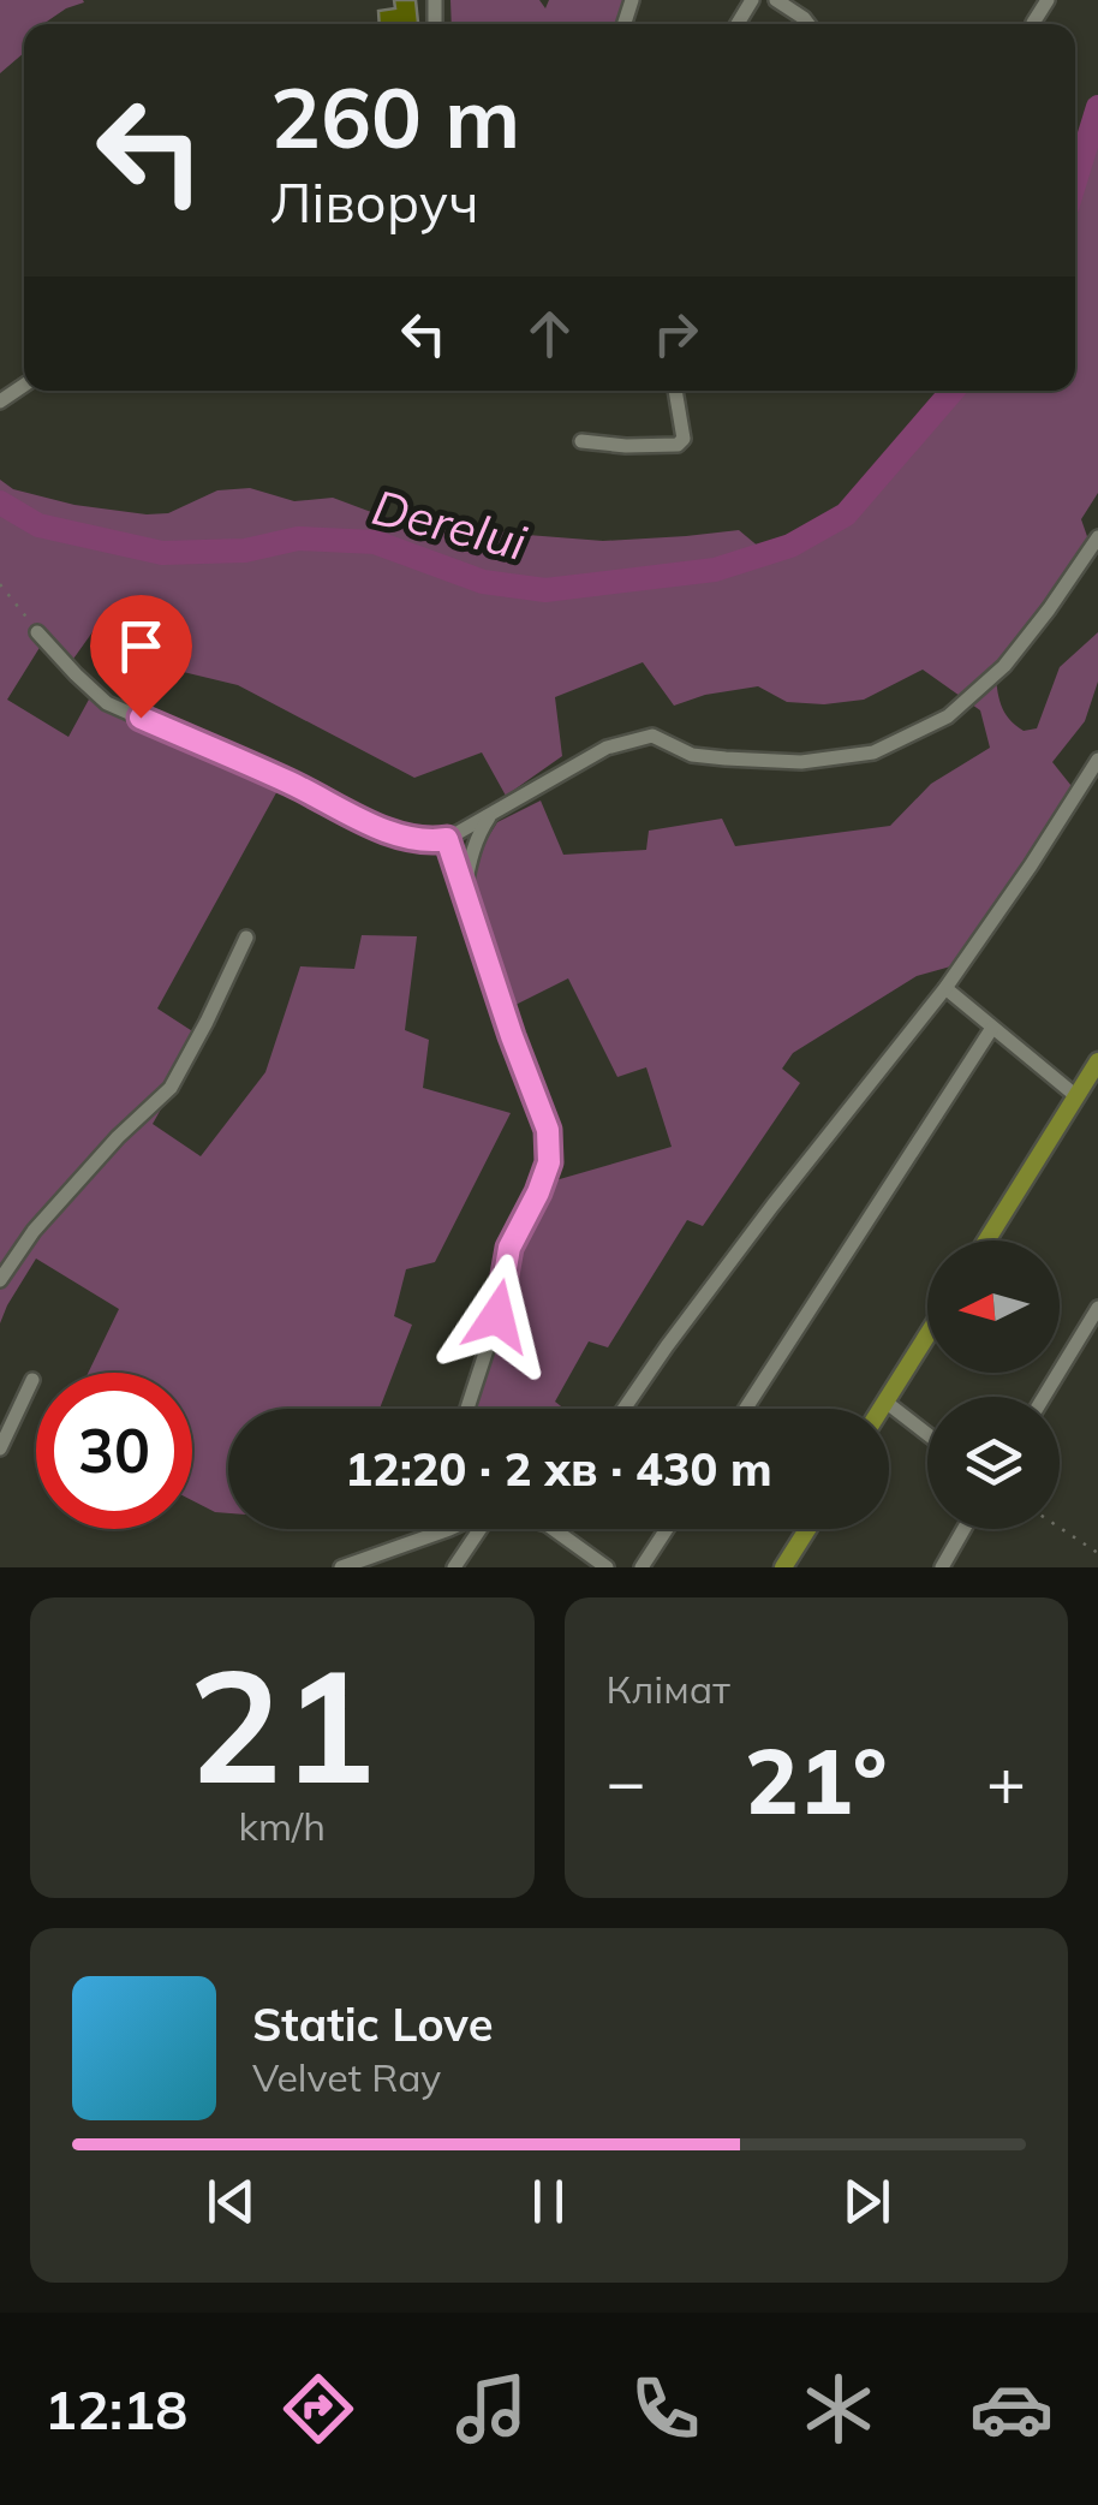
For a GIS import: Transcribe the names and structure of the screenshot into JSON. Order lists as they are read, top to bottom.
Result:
{
  "water": ["Derelui"],
  "north": "left",
  "page": {
    "turn": ["260 m", "Ліворуч"],
    "limit": "30",
    "trip": "12:20 · 2 хв · 430 m",
    "tile": [
      ["21", "km/h"],
      "Клімат"
    ],
    "heat": ["−", "21°", "+"],
    "song": ["Static Love", "Velvet Ray"],
    "tabs": "12:18"
  }
}
